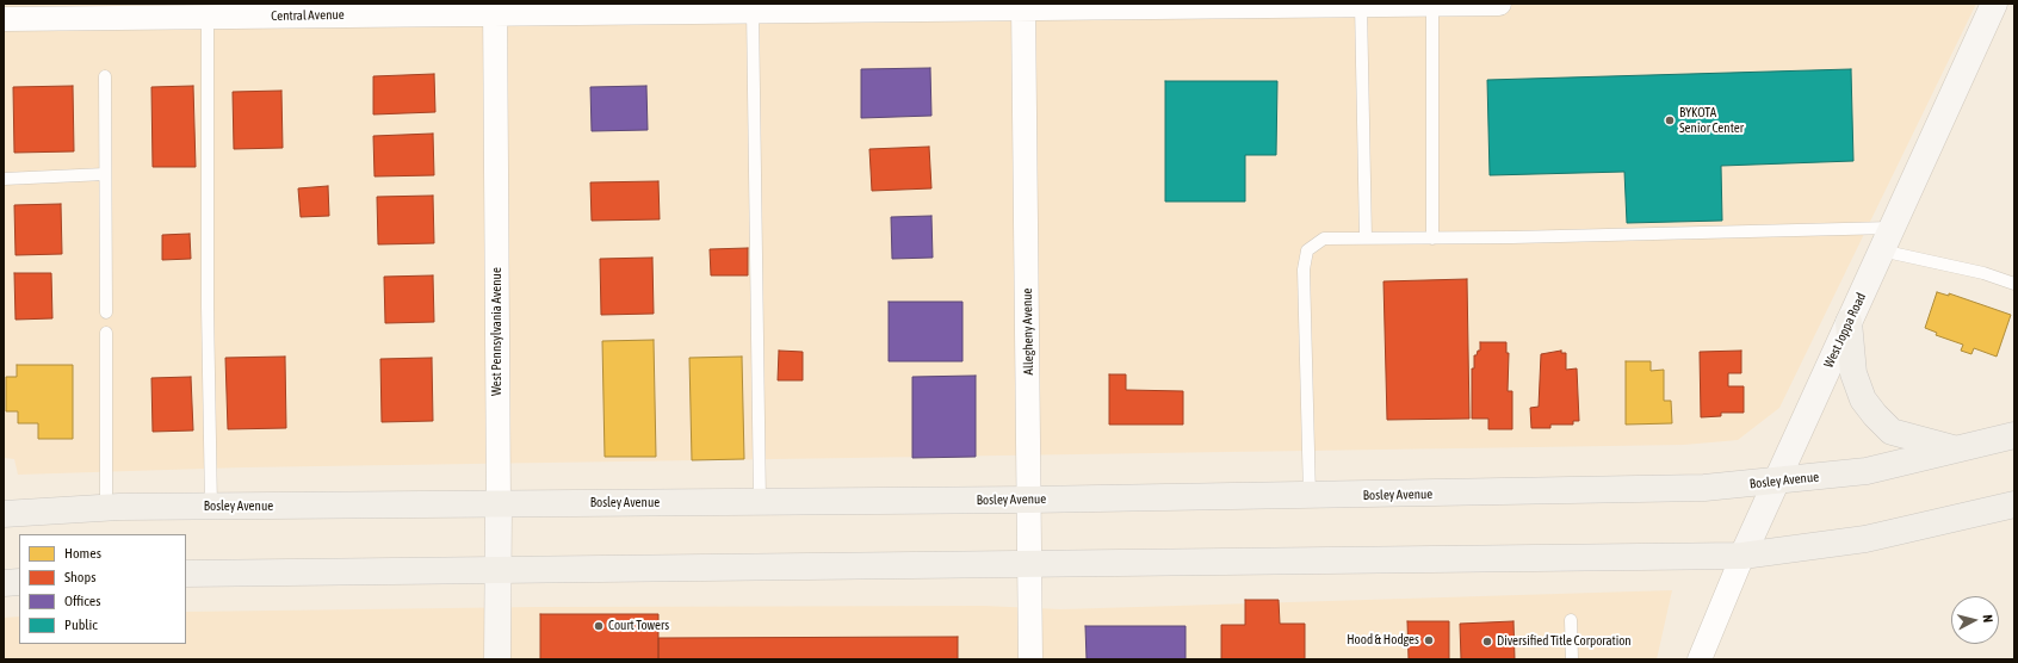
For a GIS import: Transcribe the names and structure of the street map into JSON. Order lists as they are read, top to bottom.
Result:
{
  "streets": {
    "main road": ["Bosley Avenue"],
    "street": [
      "Central Avenue",
      "West Joppa Road",
      "West Pennsylvania Avenue",
      "Allegheny Avenue"
    ]
  },
  "crossings": [
    ["Central Avenue", "West Pennsylvania Avenue"],
    ["Central Avenue", "Allegheny Avenue"],
    ["West Joppa Road", "Bosley Avenue"],
    ["West Pennsylvania Avenue", "Bosley Avenue"],
    ["Allegheny Avenue", "Bosley Avenue"]
  ],
  "places": [
    "BYKOTA Senior Center",
    "Court Towers",
    "Hood & Hodges",
    "Diversified Title Corporation"
  ],
  "legend": [
    "Homes",
    "Shops",
    "Offices",
    "Public"
  ],
  "north": "right"
}
